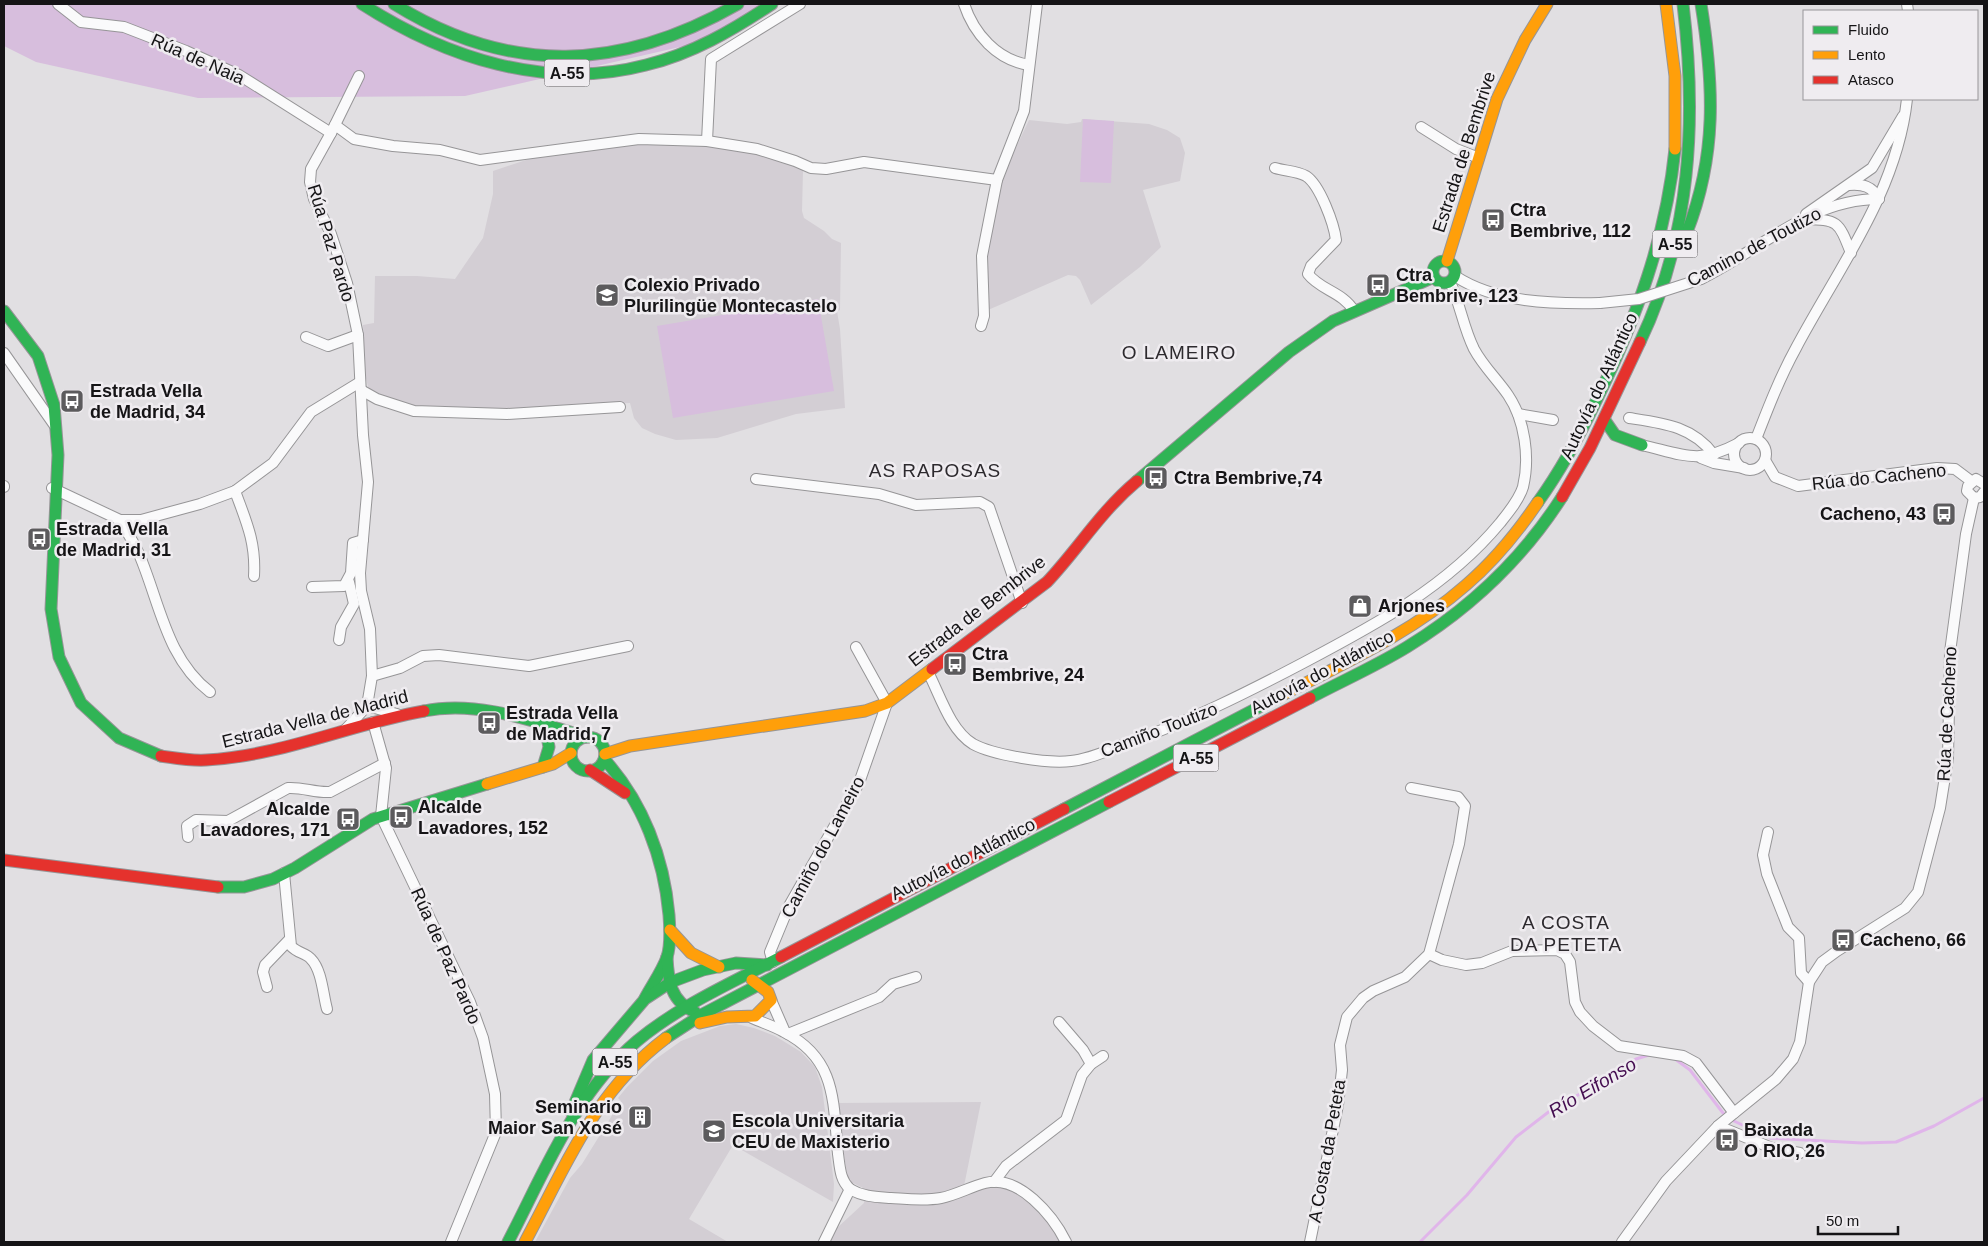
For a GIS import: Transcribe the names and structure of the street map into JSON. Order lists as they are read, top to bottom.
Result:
{
  "streets": {
    "main road": [
      "A-55",
      "Estrada de Bembrive",
      "Autovía do Atlántico",
      "Estrada Vella de Madrid"
    ],
    "street": [
      "Rúa de Naia",
      "Rúa Paz Pardo",
      "Camino de Toutizo",
      "Rúa do Cacheno",
      "Rúa de Cacheno",
      "Camiño Toutizo",
      "Camiño do Lameiro",
      "Rúa de Paz Pardo",
      "A Costa da Peteta"
    ]
  },
  "crossings": [
    ["Rúa de Naia", "Rúa Paz Pardo"],
    ["A-55", "Autovía do Atlántico"],
    ["Estrada de Bembrive", "Camino de Toutizo"],
    ["Estrada de Bembrive", "Estrada Vella de Madrid"],
    ["Estrada de Bembrive", "Camiño Toutizo"],
    ["Estrada de Bembrive", "Camiño do Lameiro"],
    ["Rúa Paz Pardo", "Estrada Vella de Madrid"],
    ["Camino de Toutizo", "Camiño Toutizo"],
    ["Autovía do Atlántico", "Camiño do Lameiro"]
  ],
  "districts": ["O LAMEIRO", "AS RAPOSAS", "A COSTA DA PETETA"],
  "water": ["Río Eifonso"],
  "places": {
    "bus stop": [
      "Ctra Bembrive, 112",
      "Ctra Bembrive, 123",
      "Estrada Vella de Madrid, 34",
      "Ctra Bembrive,74",
      "Cacheno, 43",
      "Estrada Vella de Madrid, 31",
      "Ctra Bembrive, 24",
      "Estrada Vella de Madrid, 7",
      "Alcalde Lavadores, 152",
      "Alcalde Lavadores, 171",
      "Cacheno, 66",
      "Baixada O RIO, 26"
    ],
    "school or university": ["Colexio Privado Plurilingüe Montecastelo", "Escola Universitaria CEU de Maxisterio"],
    "shop": ["Arjones"],
    "building": ["Seminario Maior San Xosé"]
  },
  "legend": ["Fluido", "Lento", "Atasco"],
  "scale_bar": "50 m"
}
